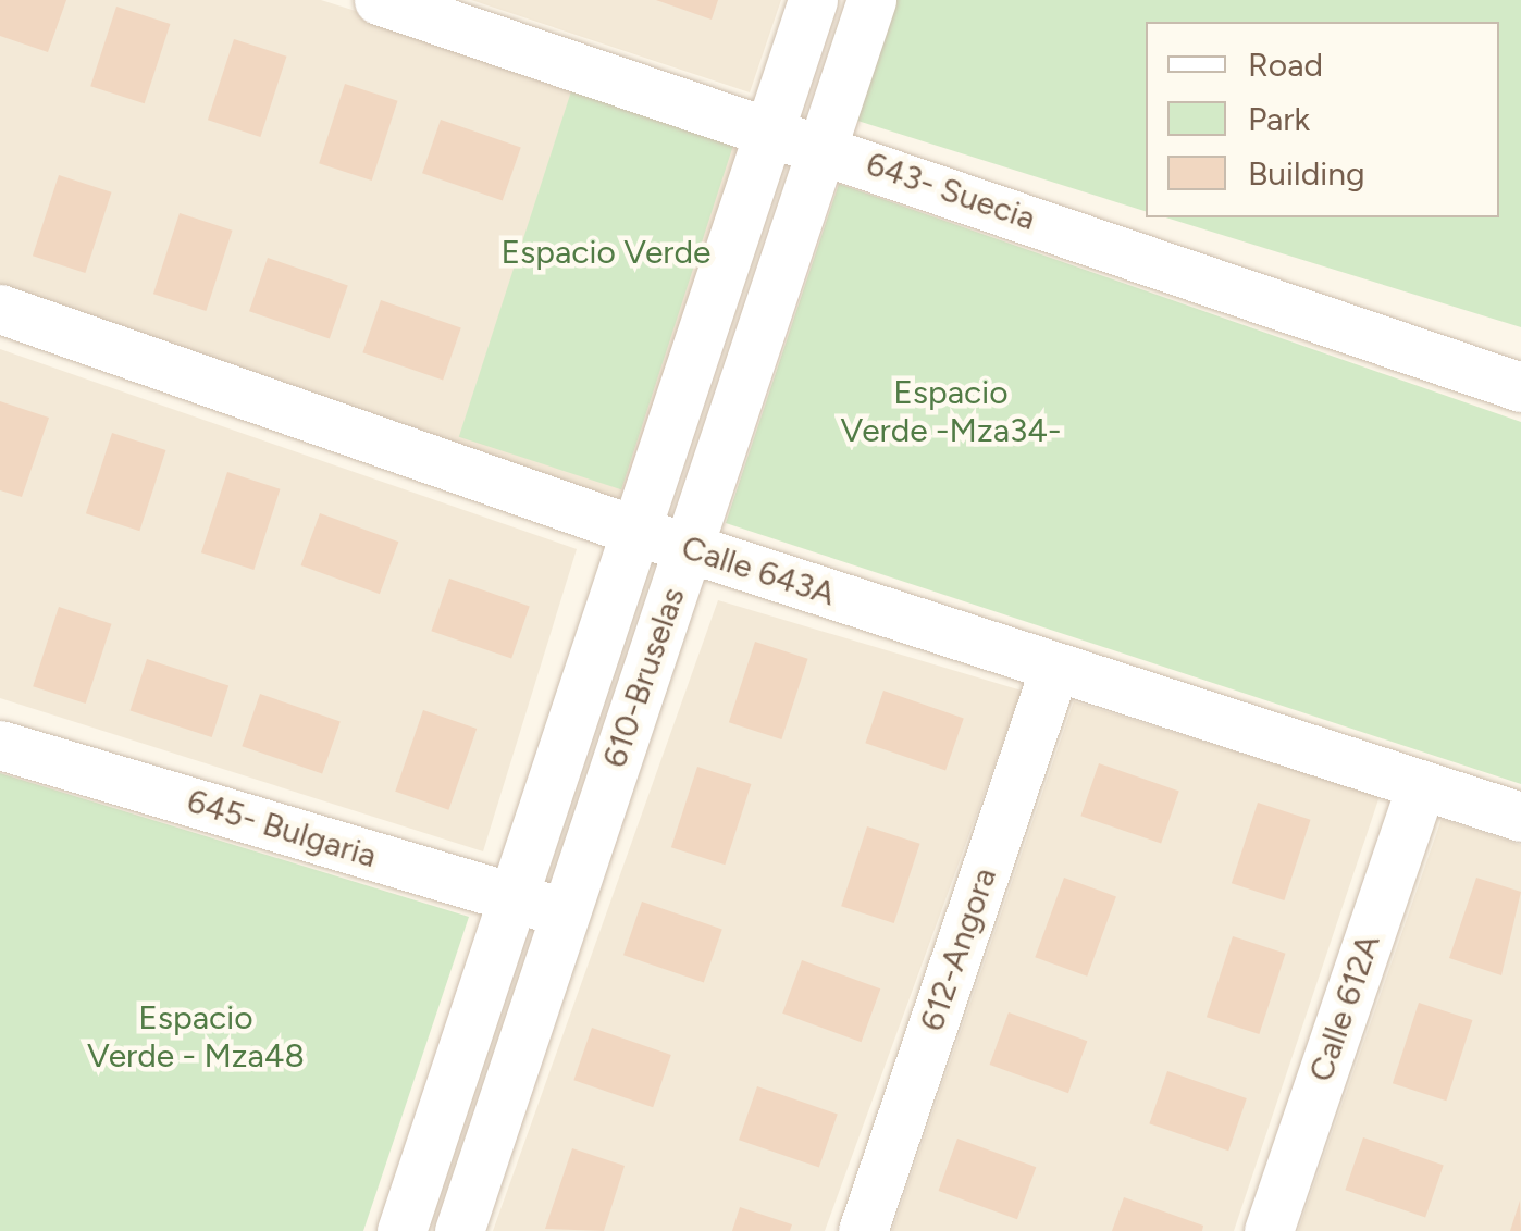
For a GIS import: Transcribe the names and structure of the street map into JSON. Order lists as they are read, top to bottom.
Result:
{
  "streets": {
    "street": [
      "643- Suecia",
      "Calle 643A",
      "610-Bruselas",
      "645- Bulgaria",
      "612-Angora",
      "Calle 612A"
    ]
  },
  "crossings": [
    ["643- Suecia", "610-Bruselas"],
    ["Calle 643A", "610-Bruselas"],
    ["Calle 643A", "612-Angora"],
    ["Calle 643A", "Calle 612A"],
    ["610-Bruselas", "645- Bulgaria"]
  ],
  "parks": ["Espacio Verde", "Espacio Verde -Mza34-", "Espacio Verde - Mza48"],
  "legend": ["Road", "Park", "Building"]
}
